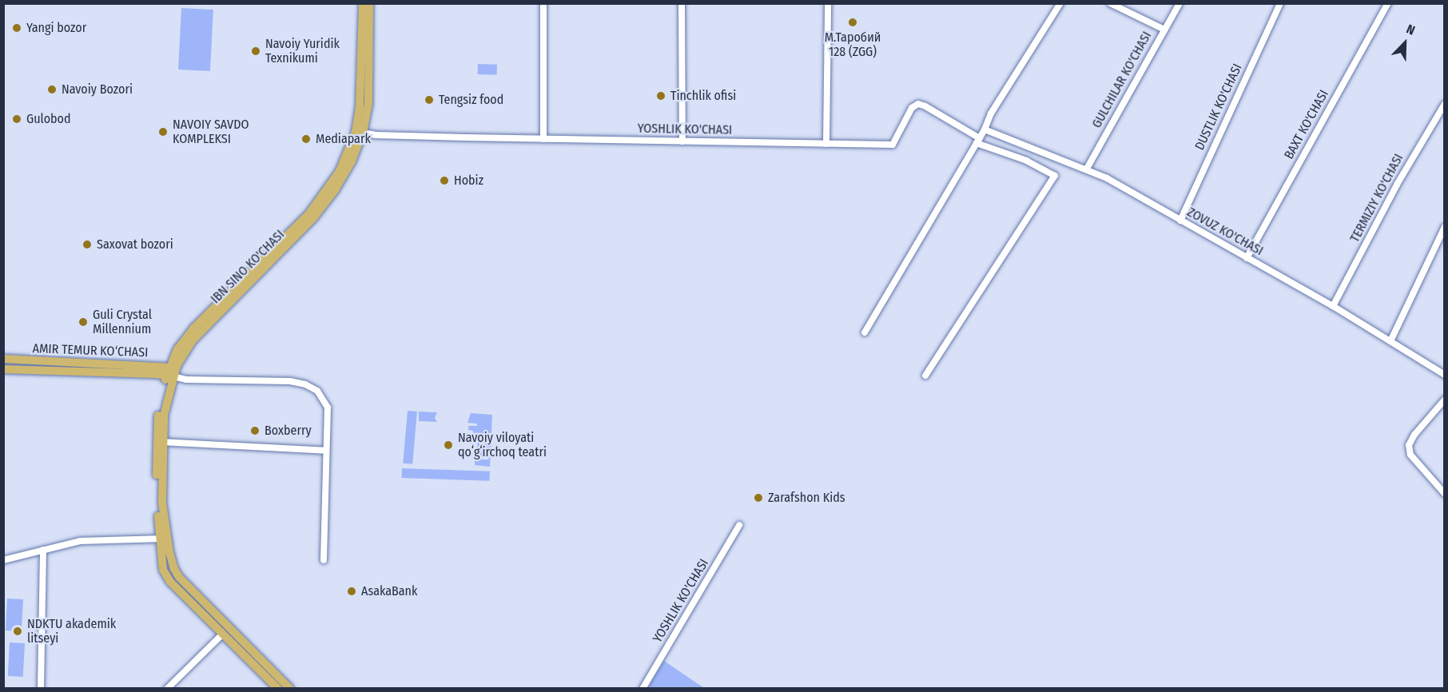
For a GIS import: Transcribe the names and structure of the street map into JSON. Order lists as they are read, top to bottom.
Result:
{
  "streets": {
    "main road": ["AMIR TEMUR KO‘CHASI"],
    "street": [
      "GULCHILAR KO'CHASI",
      "DUSTLIK KO'CHASI",
      "BAXT KO'CHASI",
      "YOSHLIK KO'CHASI",
      "TERMIZIY KO'CHASI",
      "ZOVUZ KO'CHASI"
    ]
  },
  "crossings": [
    ["GULCHILAR KO'CHASI", "ZOVUZ KO'CHASI"],
    ["DUSTLIK KO'CHASI", "ZOVUZ KO'CHASI"],
    ["BAXT KO'CHASI", "ZOVUZ KO'CHASI"],
    ["TERMIZIY KO'CHASI", "ZOVUZ KO'CHASI"]
  ],
  "places": [
    "М.Таробий 128 (ZGG)",
    "Yangi bozor",
    "Navoiy Yuridik Texnikumi",
    "Navoiy Bozori",
    "Tinchlik ofisi",
    "Tengsiz food",
    "Gulobod",
    "NAVOIY SAVDO KOMPLEKSI",
    "Mediapark",
    "Hobiz",
    "Saxovat bozori",
    "Guli Crystal Millennium",
    "Boxberry",
    "Navoiy viloyati qoʻgʻirchoq teatri",
    "Zarafshon Kids",
    "AsakaBank",
    "NDKTU akademik litseyi"
  ],
  "north": "top right"
}
